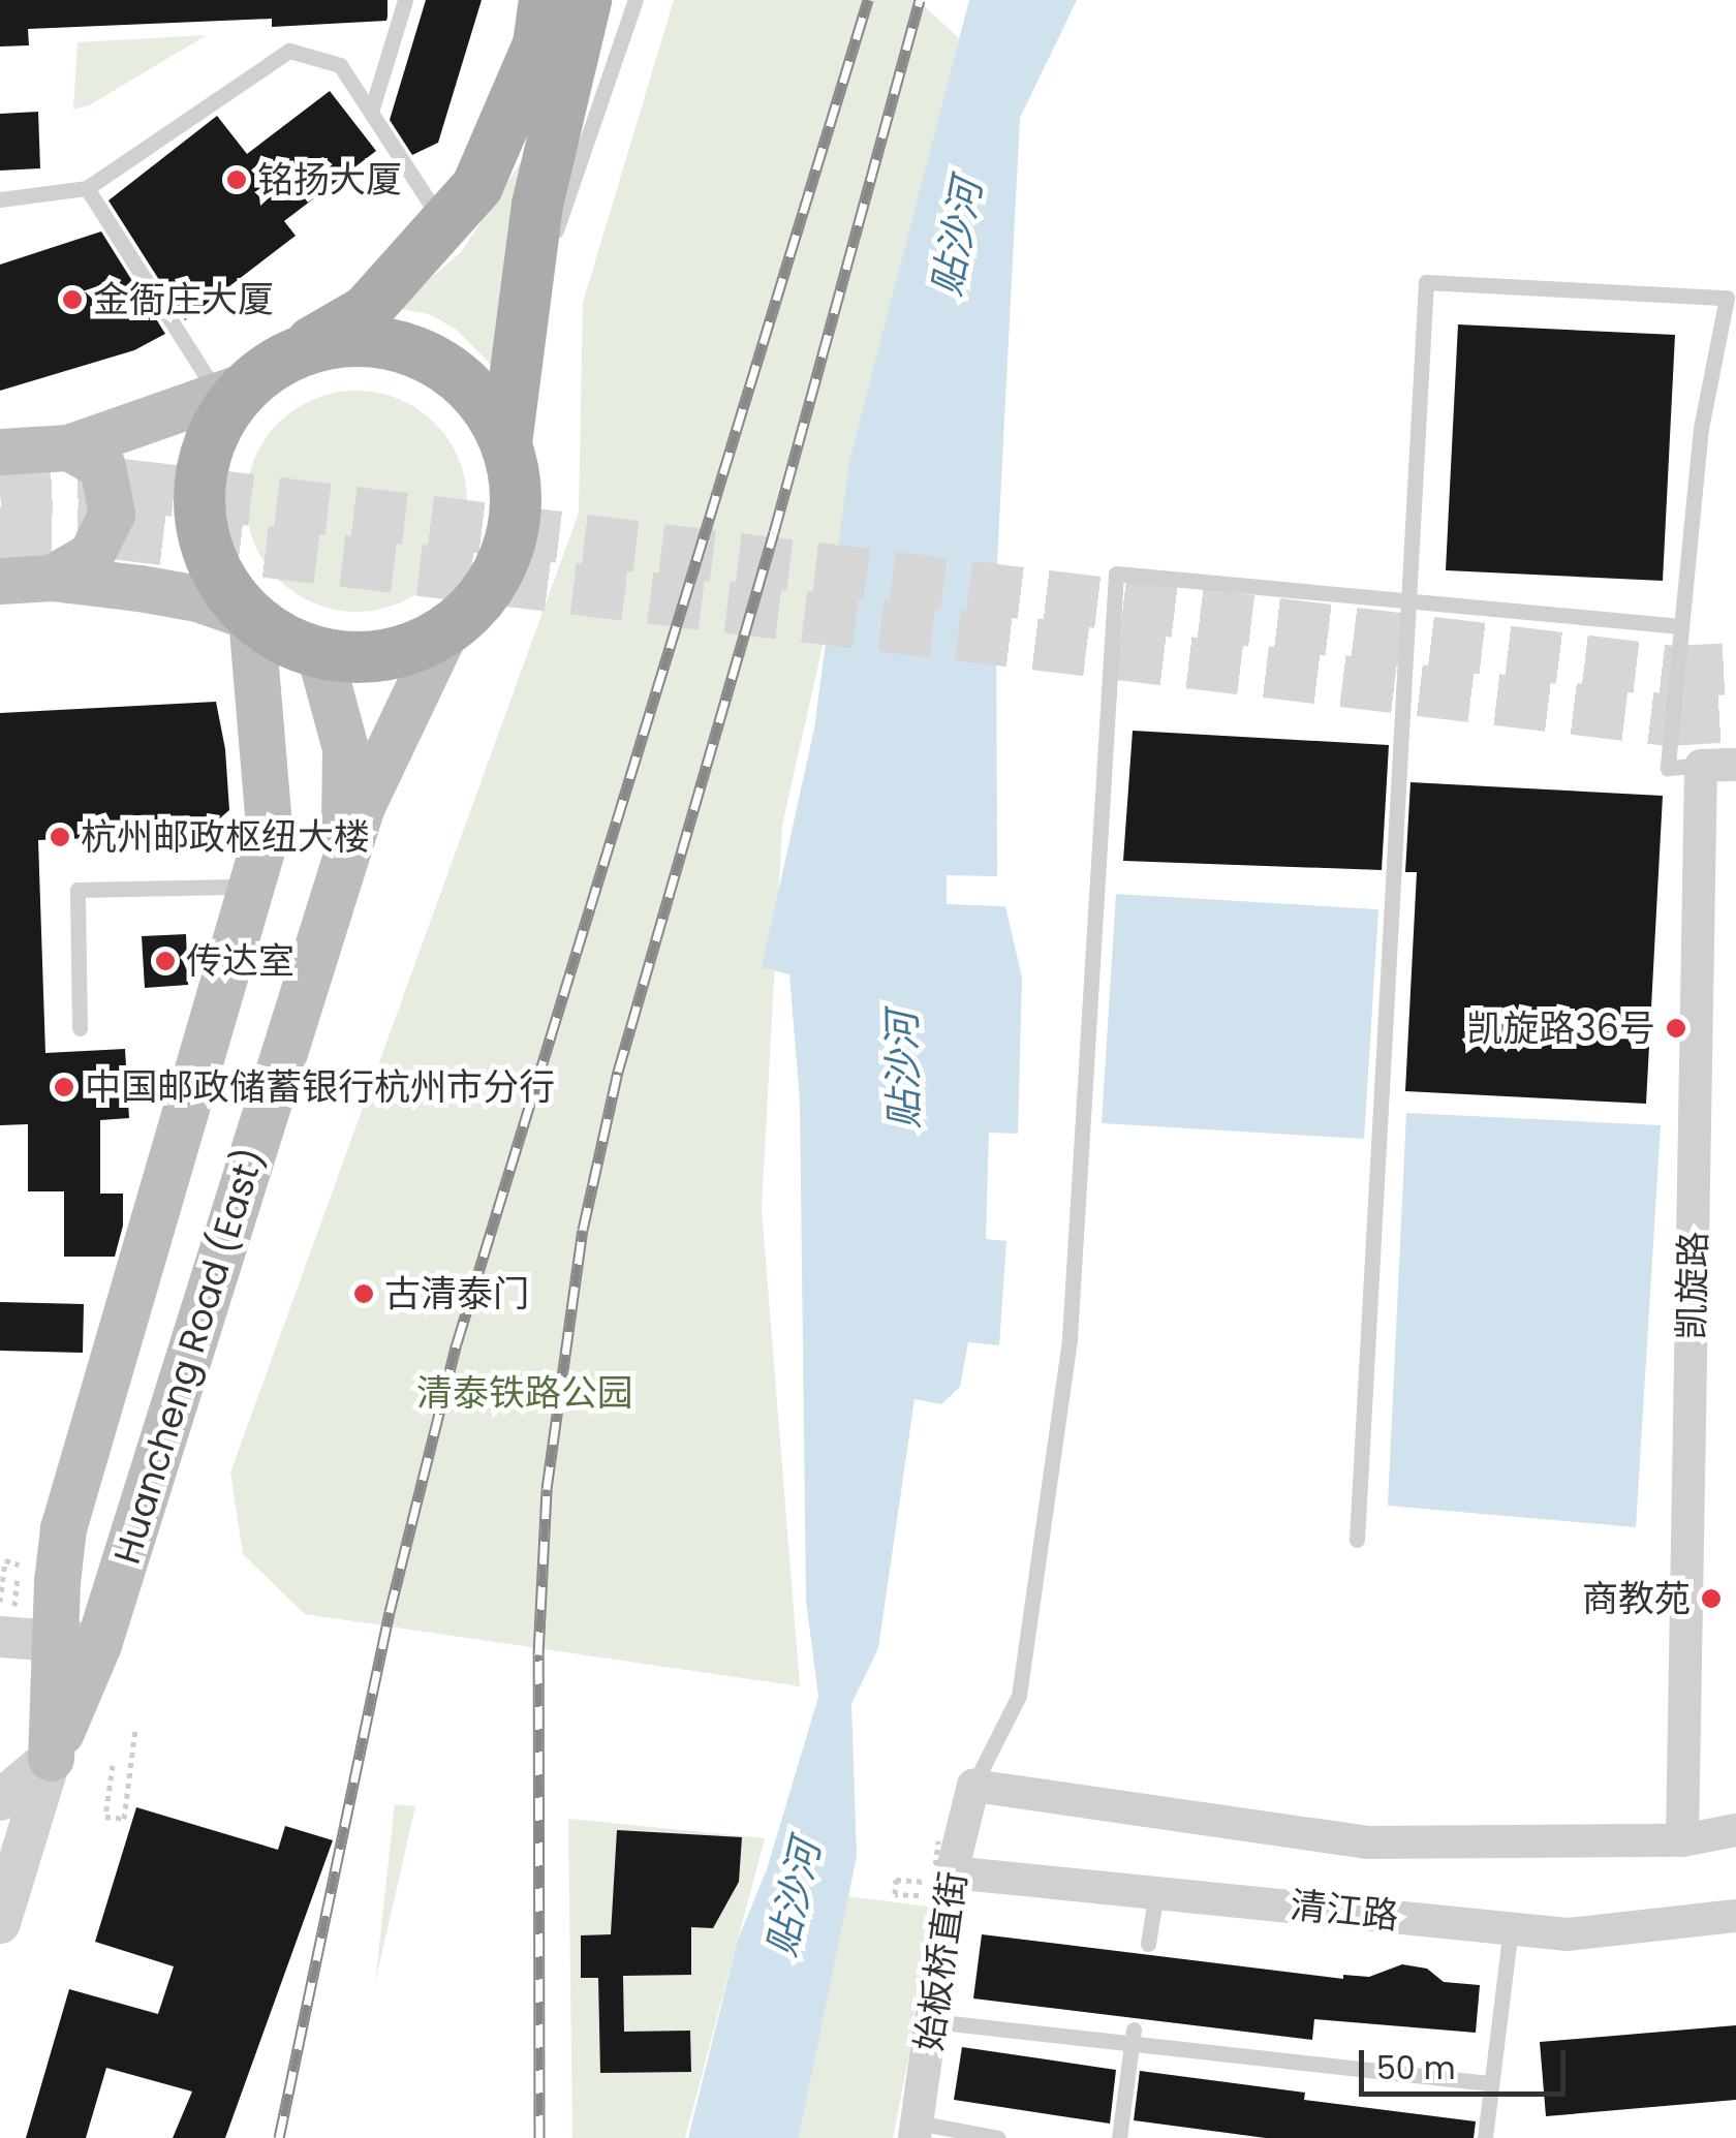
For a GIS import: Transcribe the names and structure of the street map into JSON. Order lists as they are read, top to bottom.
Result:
{
  "streets": {
    "main road": ["Huancheng Road (East)"],
    "street": ["凯旋路", "清江路", "始板桥直街"]
  },
  "crossings": [
    ["凯旋路", "清江路"],
    ["清江路", "始板桥直街"]
  ],
  "water": ["贴沙河"],
  "parks": ["清泰铁路公园"],
  "places": [
    "铭扬大厦",
    "金衙庄大厦",
    "杭州邮政枢纽大楼",
    "传达室",
    "凯旋路36号",
    "中国邮政储蓄银行杭州市分行",
    "古清泰门",
    "商教苑"
  ],
  "scale_bar": "50 m"
}
